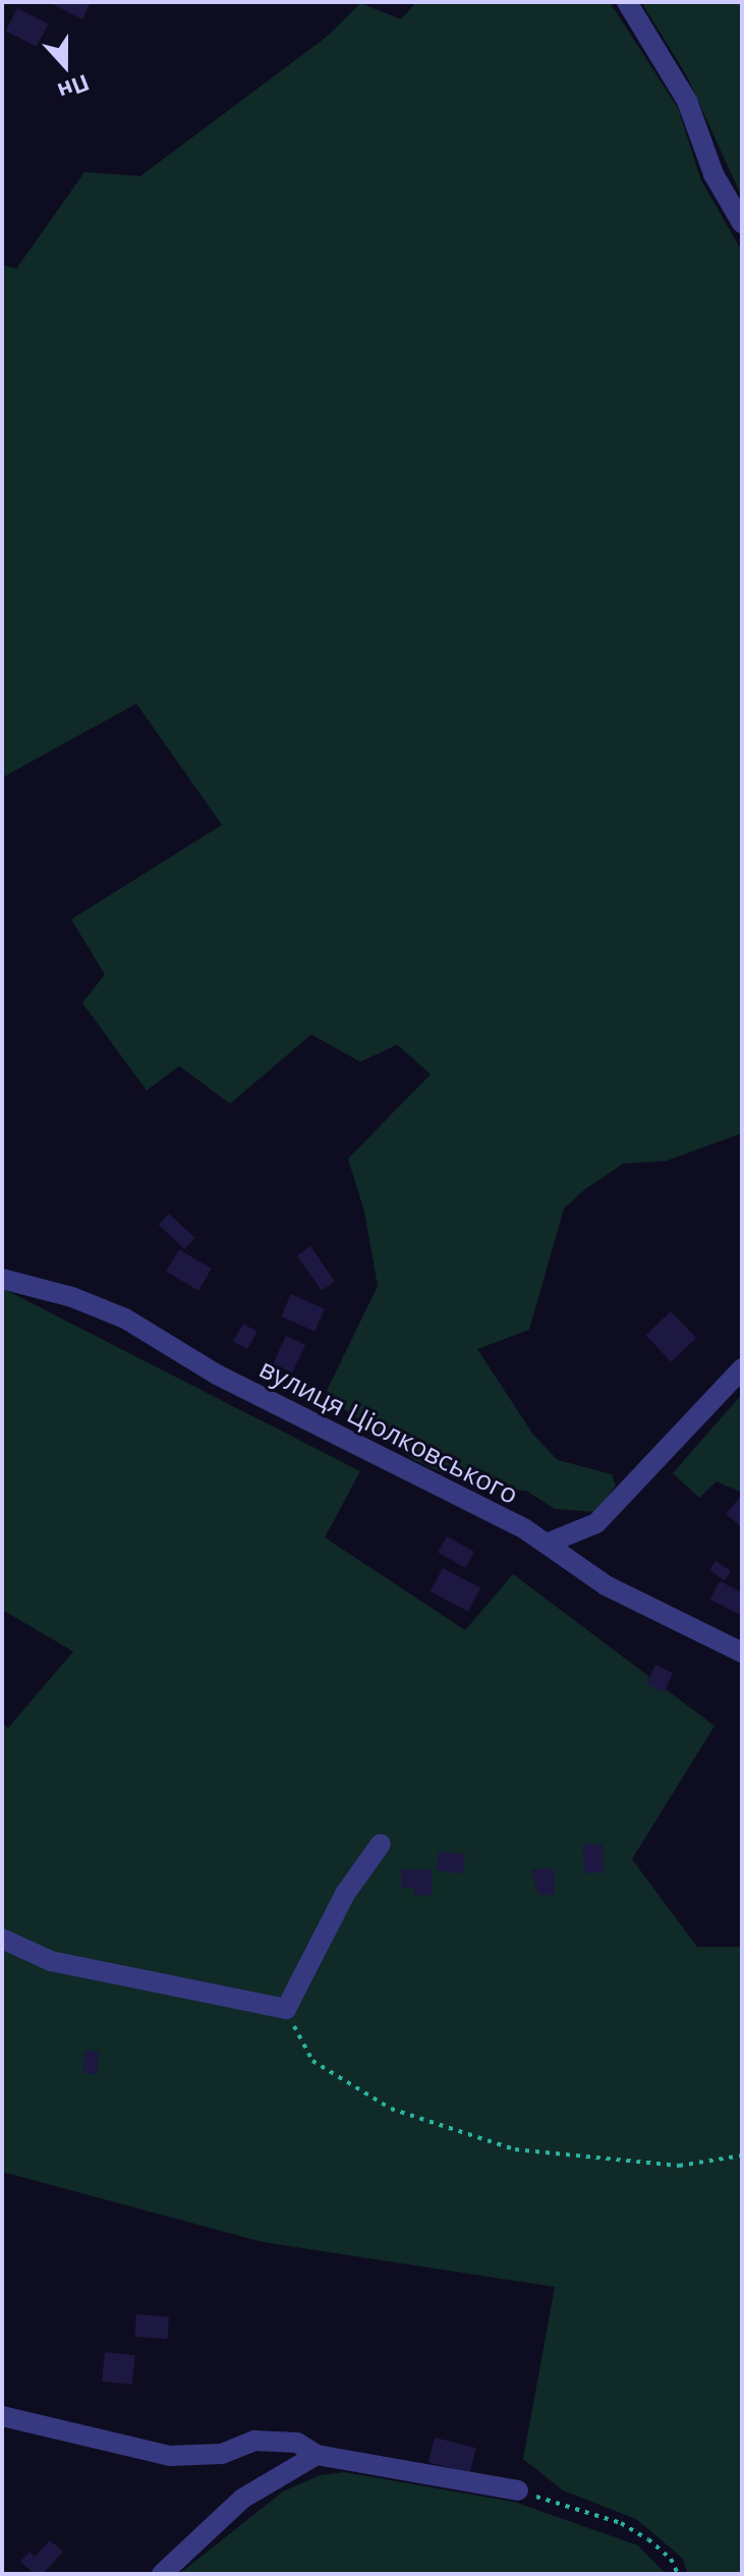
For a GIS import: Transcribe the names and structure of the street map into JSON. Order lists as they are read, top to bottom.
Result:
{
  "streets": {
    "street": ["вулиця Ціолковського"]
  },
  "north": "bottom"
}
